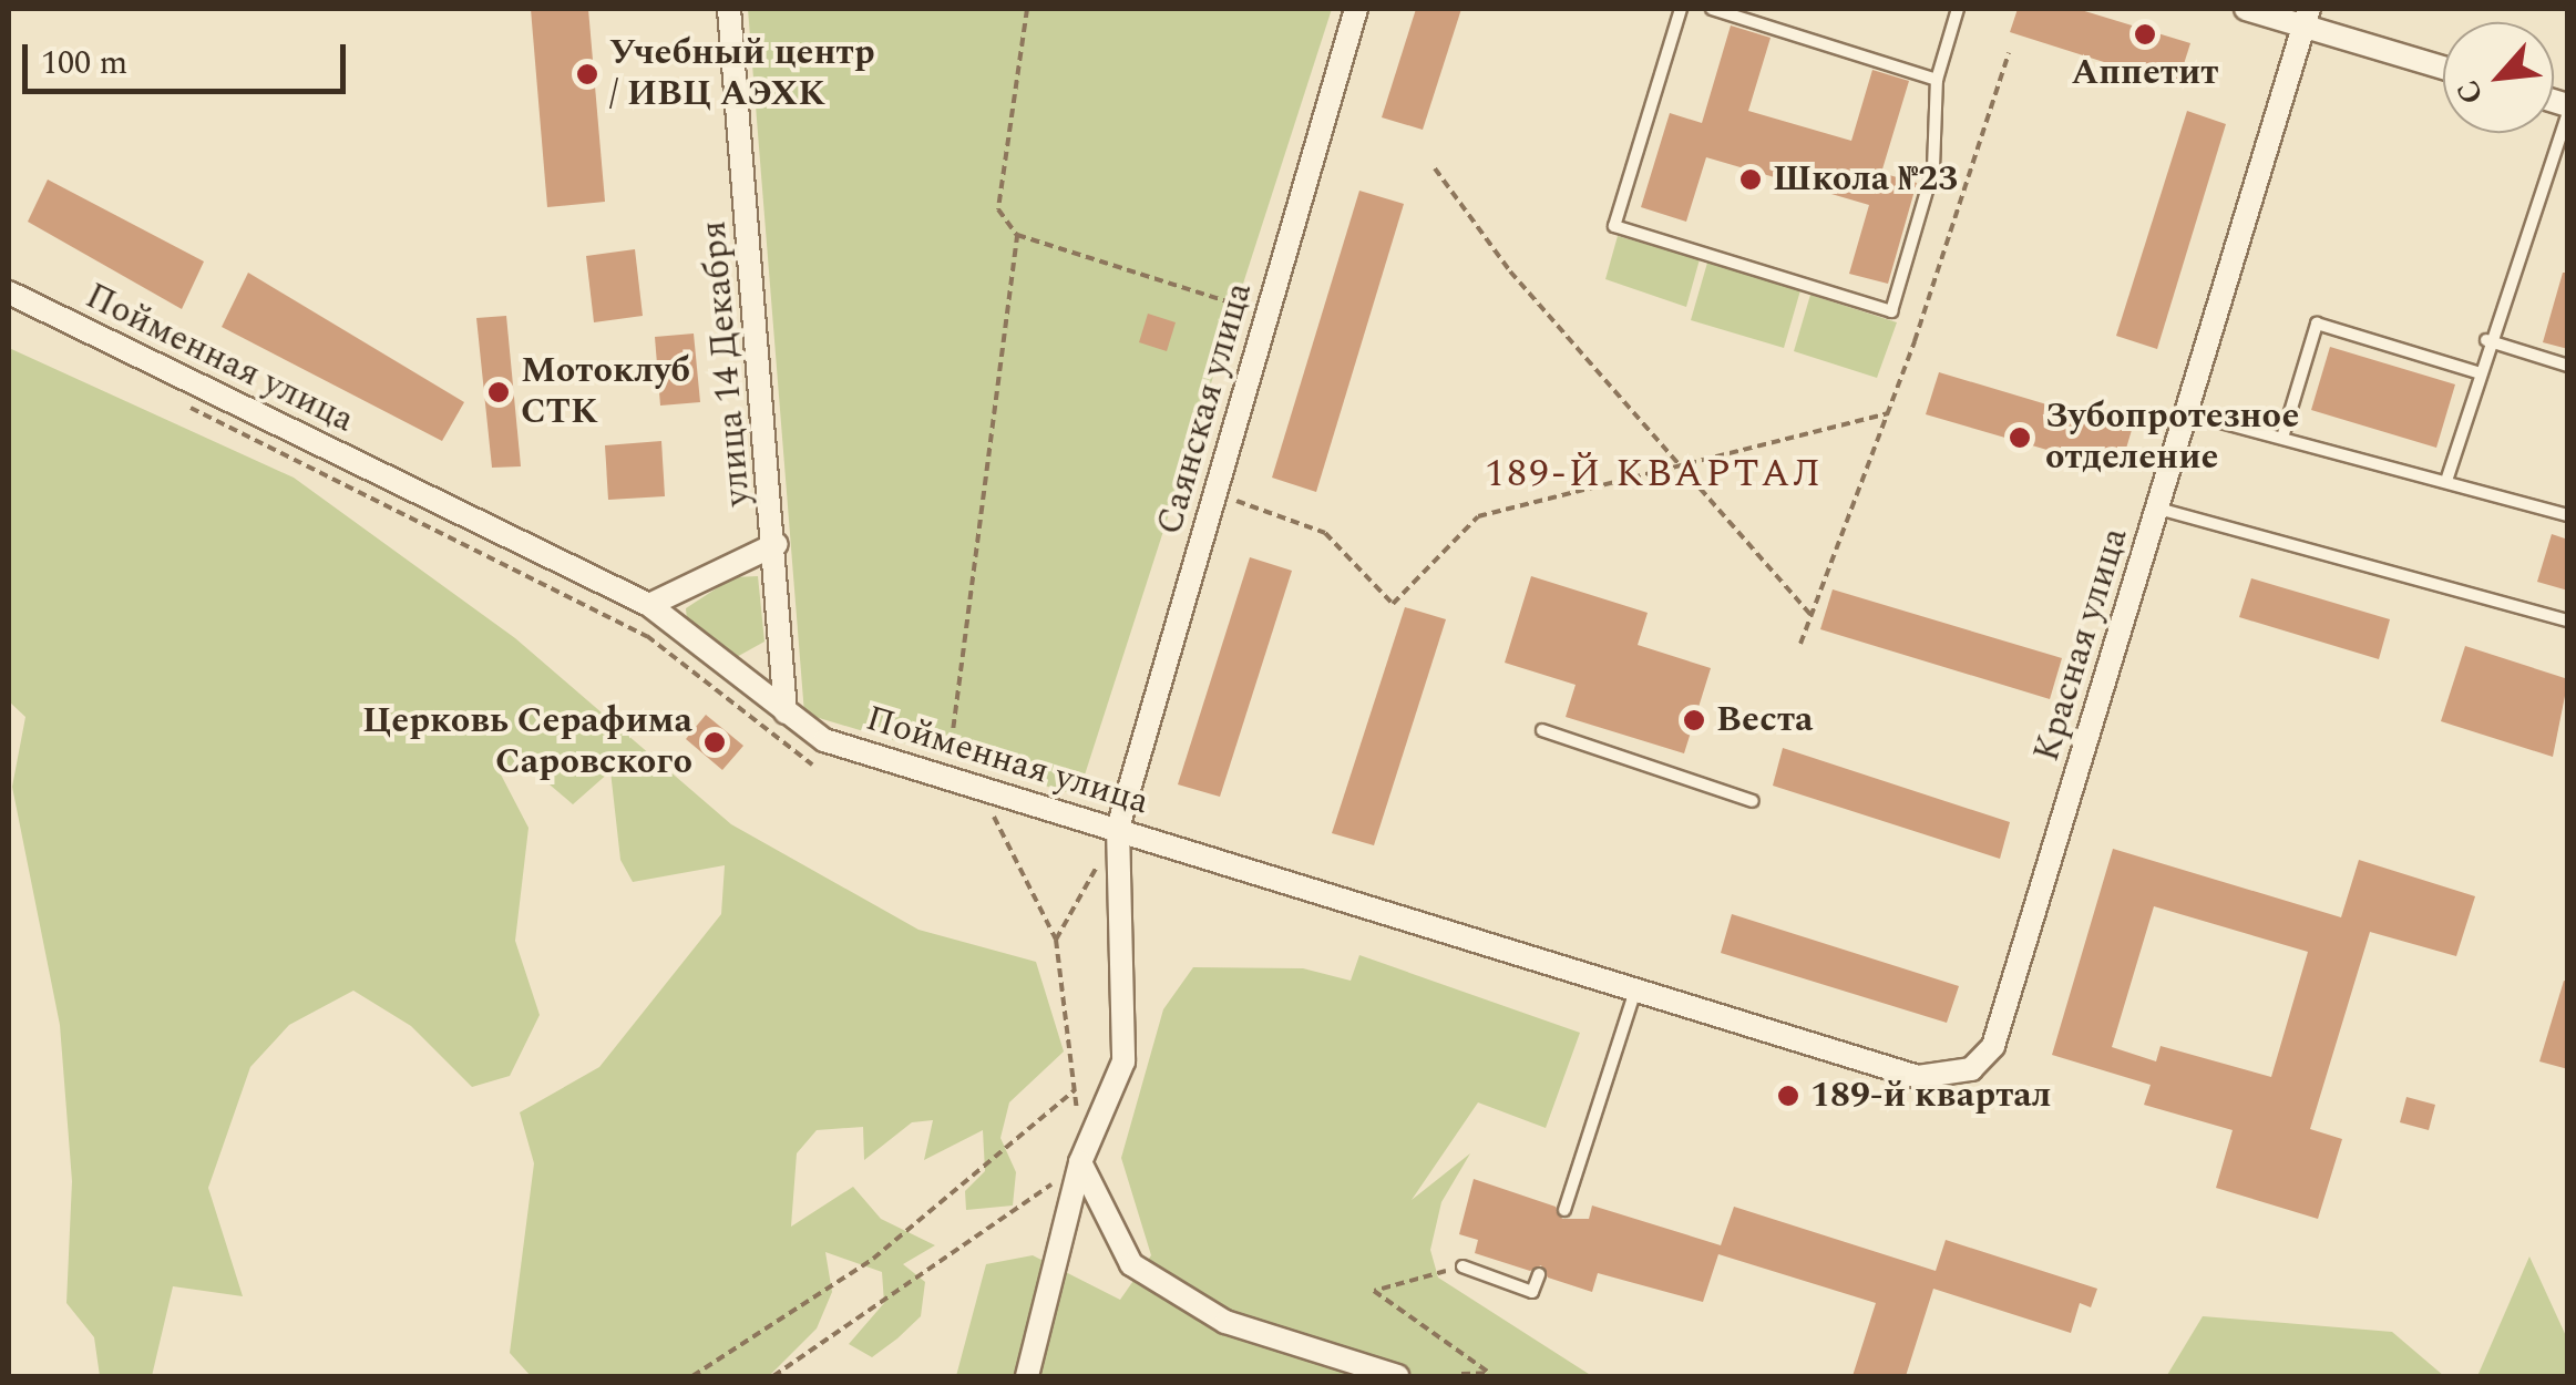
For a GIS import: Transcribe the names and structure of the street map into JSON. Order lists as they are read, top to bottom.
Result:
{
  "streets": {
    "street": [
      "Пойменная улица",
      "улица 14 Декабря",
      "Саянская улица",
      "Красная улица"
    ]
  },
  "crossings": [
    ["Пойменная улица", "улица 14 Декабря"],
    ["Пойменная улица", "Саянская улица"],
    ["Пойменная улица", "Красная улица"]
  ],
  "districts": ["189-Й КВАРТАЛ"],
  "places": [
    "Аппетит",
    "Учебный центр / ИВЦ АЭХК",
    "Школа №23",
    "Мотоклуб СТК",
    "Зубопротезное отделение",
    "Веста",
    "Церковь Серафима Саровского",
    "189-й квартал"
  ],
  "scale_bar": "100 m",
  "north": "bottom left"
}
